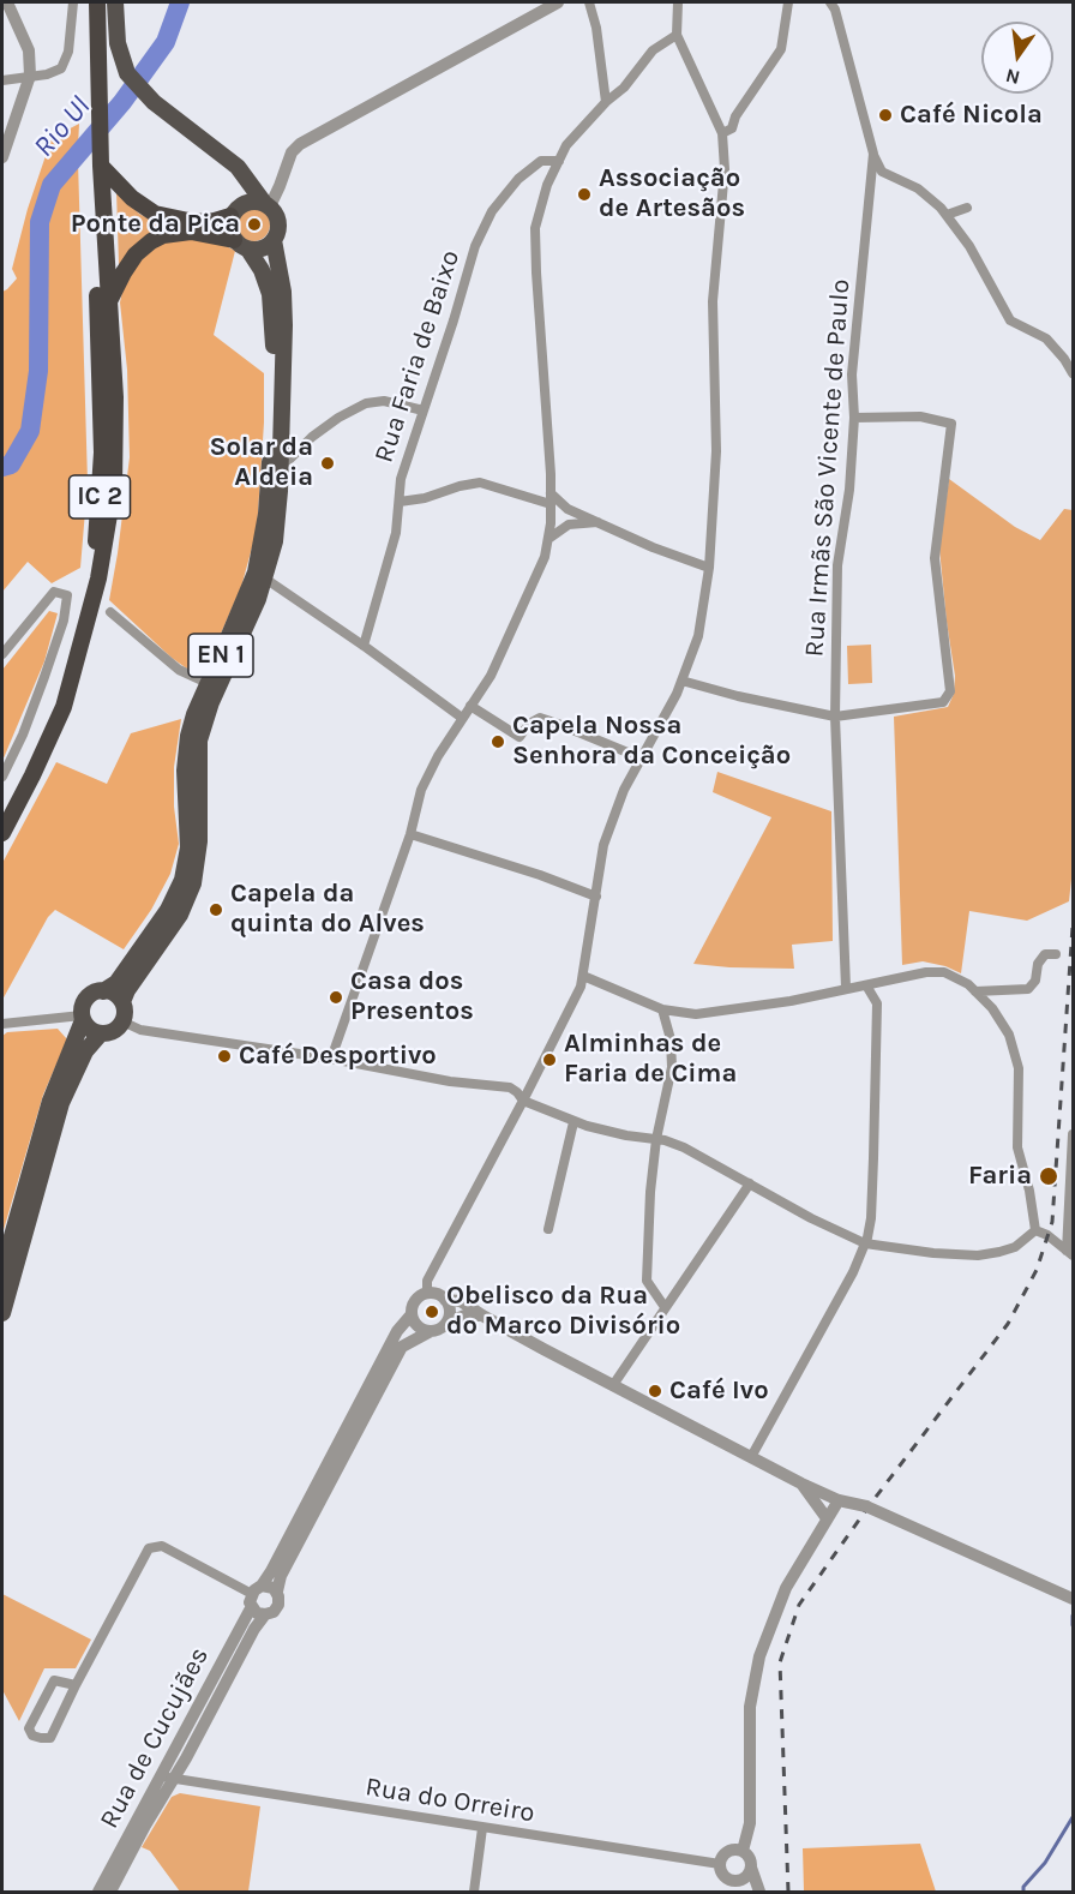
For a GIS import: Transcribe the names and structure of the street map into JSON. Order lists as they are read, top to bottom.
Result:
{
  "streets": {
    "highway": ["IC 2"],
    "main road": ["EN 1"],
    "street": [
      "Rua Faria de Baixo",
      "Rua Irmãs São Vicente de Paulo",
      "Rua de Cucujães",
      "Rua do Orreiro"
    ]
  },
  "crossings": [
    ["Rua de Cucujães", "Rua do Orreiro"]
  ],
  "water": ["Rio Ul"],
  "places": [
    "Café Nicola",
    "Associação de Artesãos",
    "Ponte da Pica",
    "Solar da Aldeia",
    "Capela Nossa Senhora da Conceição",
    "Capela da quinta do Alves",
    "Casa dos Presentos",
    "Café Desportivo",
    "Alminhas de Faria de Cima",
    "Faria",
    "Obelisco da Rua do Marco Divisório",
    "Café Ivo"
  ],
  "north": "bottom"
}
